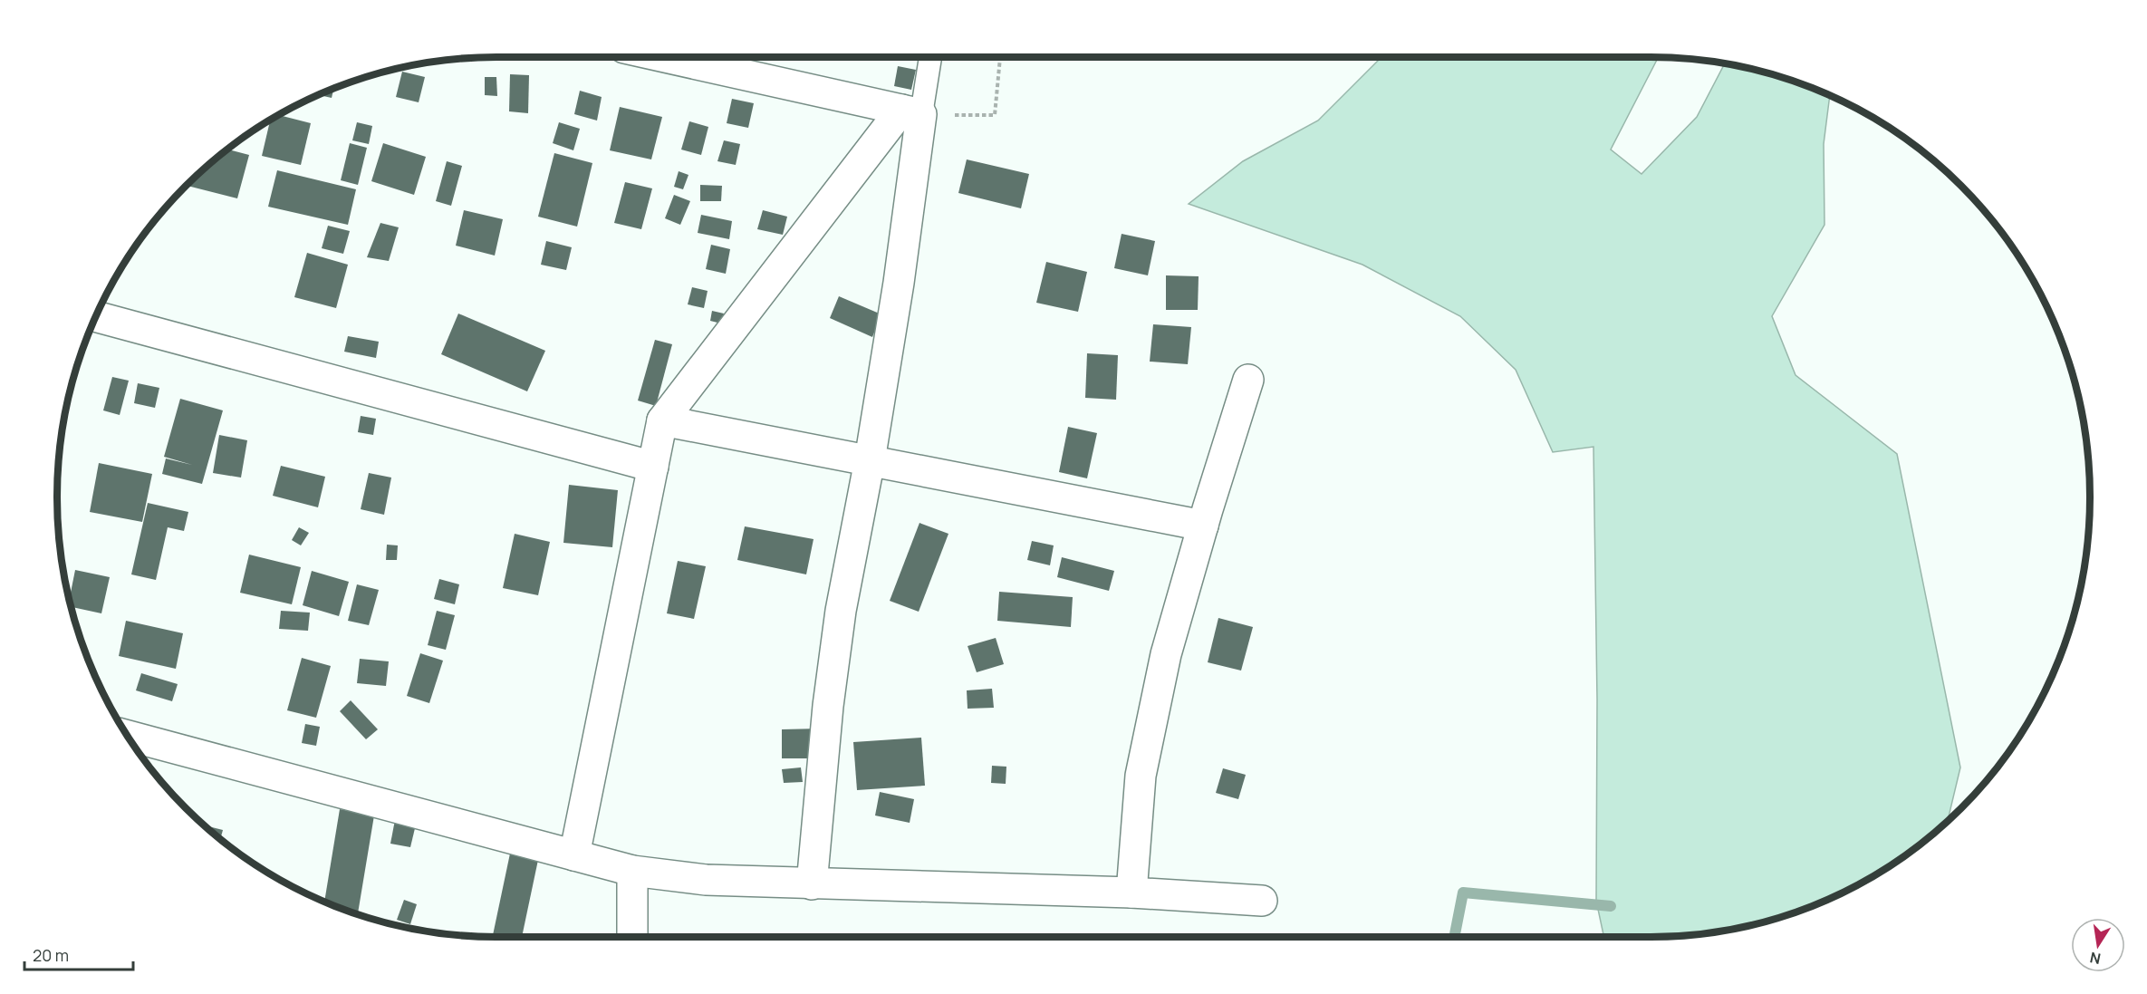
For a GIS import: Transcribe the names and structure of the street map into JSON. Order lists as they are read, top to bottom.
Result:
{
  "scale_bar": "20 m",
  "north": "bottom"
}
